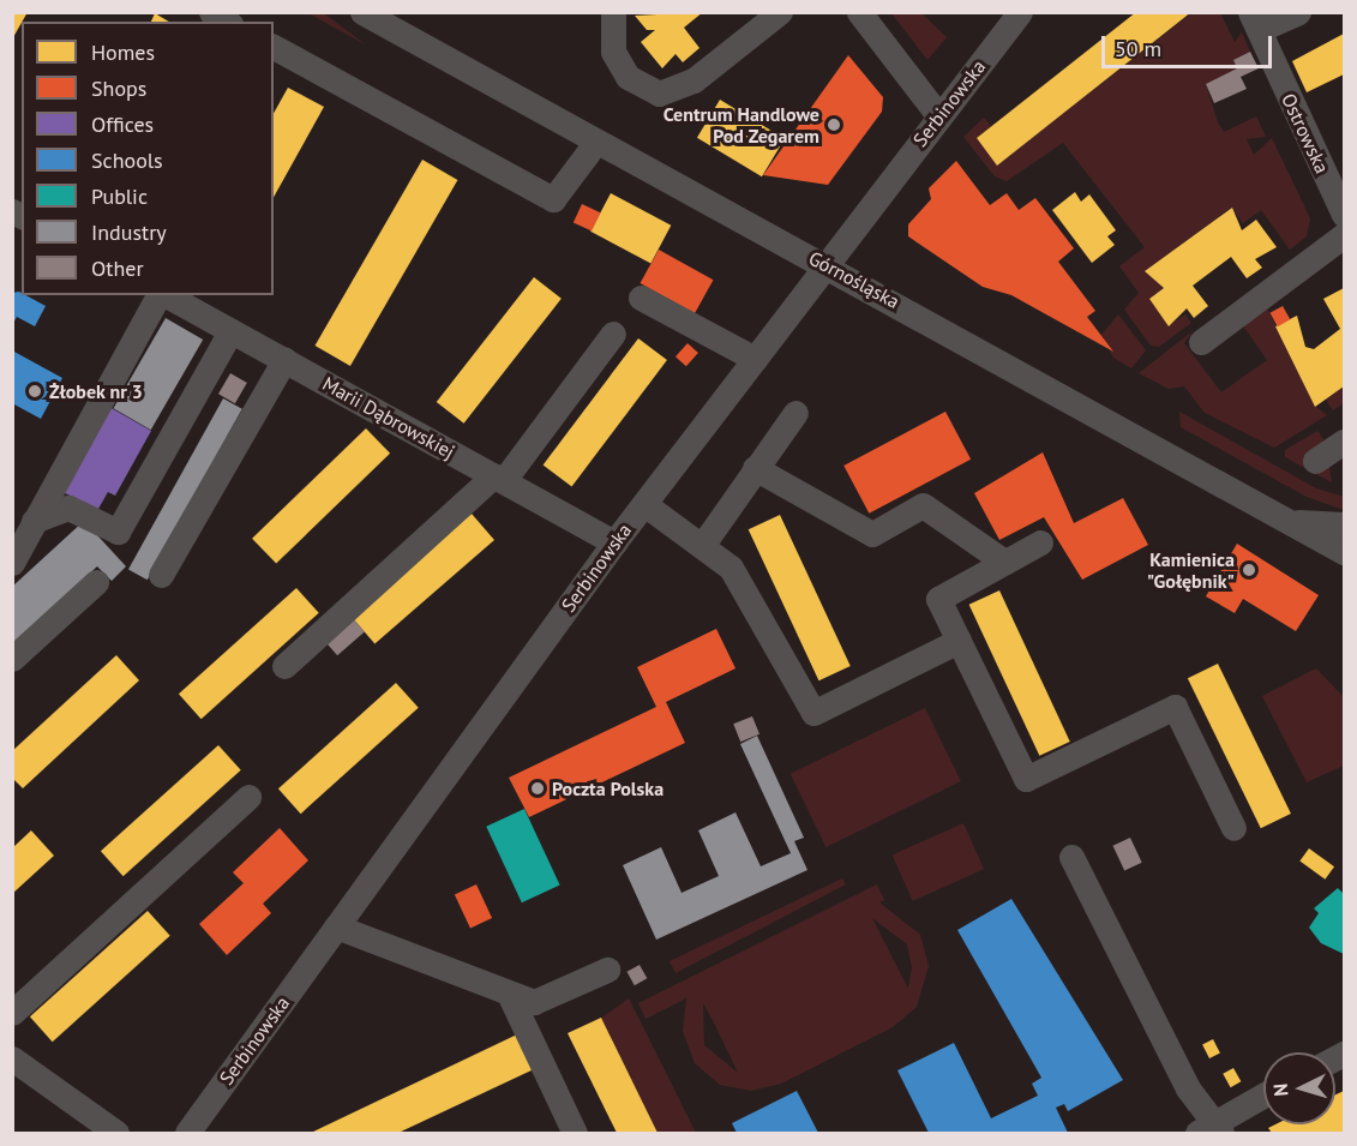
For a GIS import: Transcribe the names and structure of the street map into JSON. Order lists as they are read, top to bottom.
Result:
{
  "streets": {
    "street": [
      "Serbinowska",
      "Ostrowska",
      "Górnośląska",
      "Marii Dąbrowskiej"
    ]
  },
  "crossings": [
    ["Serbinowska", "Górnośląska"],
    ["Serbinowska", "Marii Dąbrowskiej"]
  ],
  "places": [
    "Centrum Handlowe Pod Zegarem",
    "Żłobek nr 3",
    "Kamienica \"Gołębnik\"",
    "Poczta Polska"
  ],
  "legend": [
    "Homes",
    "Shops",
    "Offices",
    "Schools",
    "Public",
    "Industry",
    "Other"
  ],
  "scale_bar": "50 m",
  "north": "left"
}
